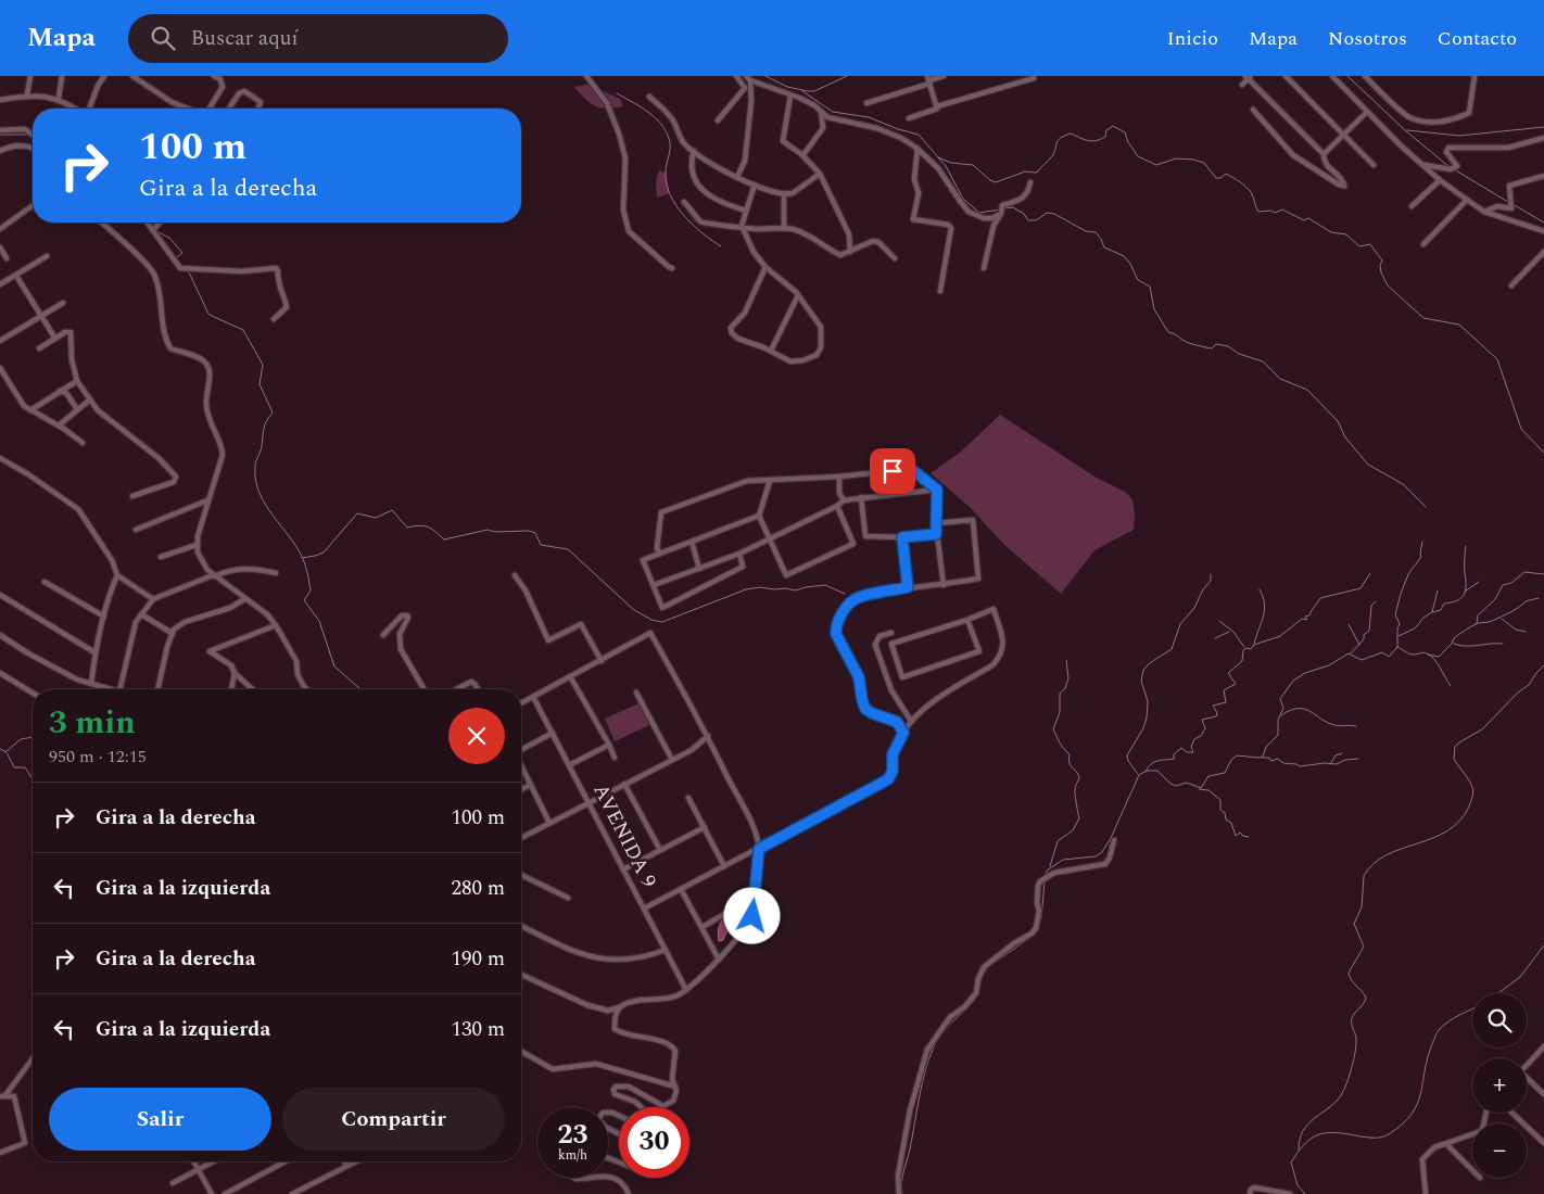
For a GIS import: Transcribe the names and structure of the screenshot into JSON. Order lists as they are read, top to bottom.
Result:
{
  "streets": {
    "street": ["AVENIDA 9"]
  },
  "page": {
    "header": "Mapa",
    "search": "Buscar aquí",
    "nav": [
      "Inicio",
      "Mapa",
      "Nosotros",
      "Contacto"
    ],
    "turn": ["100 m", "Gira a la derecha"],
    "heading": ["3 min", "950 m · 12:15"],
    "list": [
      {
        "name": "Gira a la derecha",
        "value": "100 m"
      },
      {
        "name": "Gira a la izquierda",
        "value": "280 m"
      },
      {
        "name": "Gira a la derecha",
        "value": "190 m"
      },
      {
        "name": "Gira a la izquierda",
        "value": "130 m"
      }
    ],
    "map_buttons": ["+", "−"],
    "buttons": ["Salir", "Compartir"],
    "speed": "23 km/h",
    "limit": "30"
  }
}
